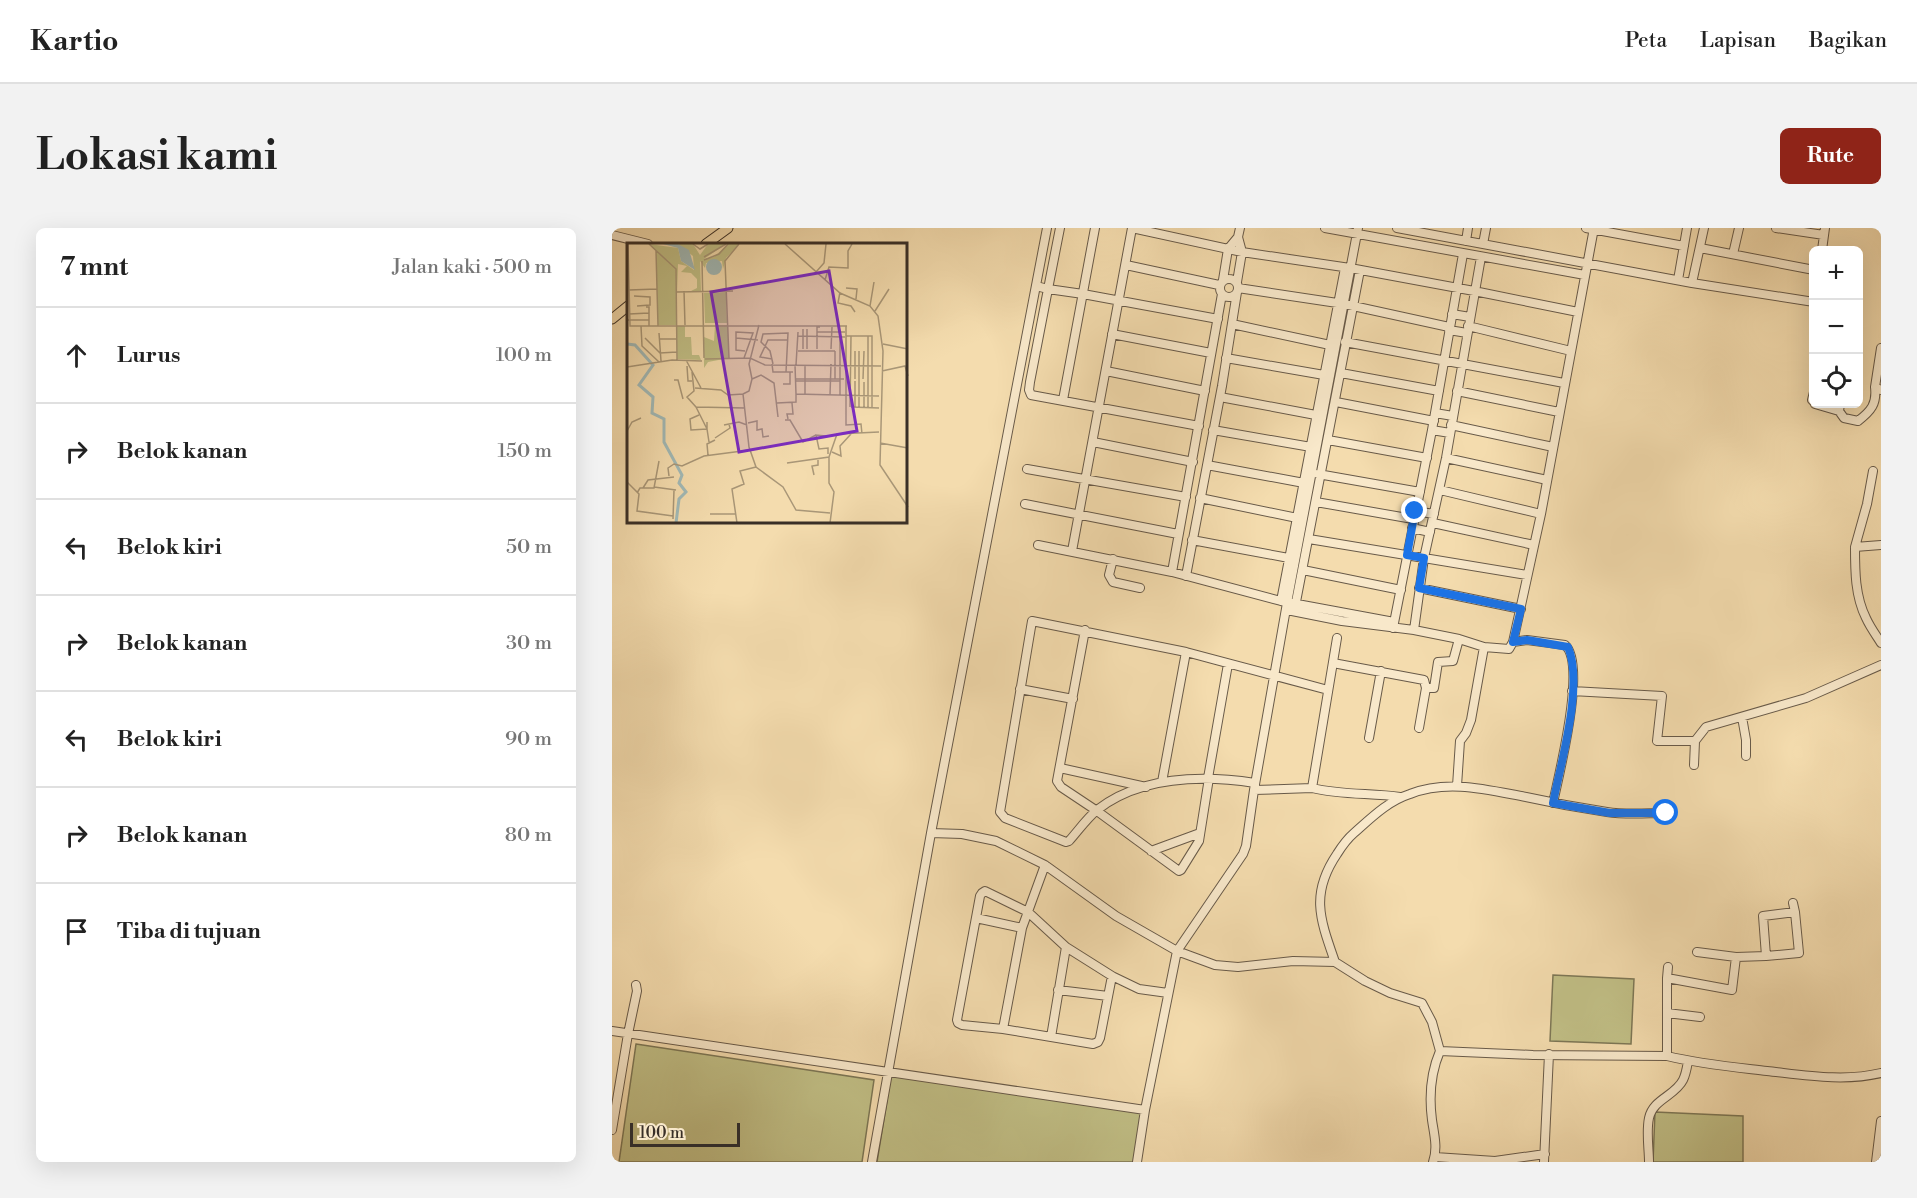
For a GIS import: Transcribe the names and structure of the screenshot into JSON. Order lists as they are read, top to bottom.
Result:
{
  "scale_bar": "100 m",
  "page": {
    "header": "Kartio",
    "nav": ["Peta", "Lapisan", "Bagikan"],
    "buttons": "Rute",
    "title": "Lokasi kami",
    "heading": ["7 mnt", "Jalan kaki · 500 m"],
    "map_buttons": ["+", "−"],
    "list": [
      ["Lurus", "100 m"],
      ["Belok kanan", "150 m"],
      ["Belok kiri", "50 m"],
      ["Belok kanan", "30 m"],
      ["Belok kiri", "90 m"],
      ["Belok kanan", "80 m"],
      "Tiba di tujuan"
    ],
    "scale": "100 m"
  }
}
